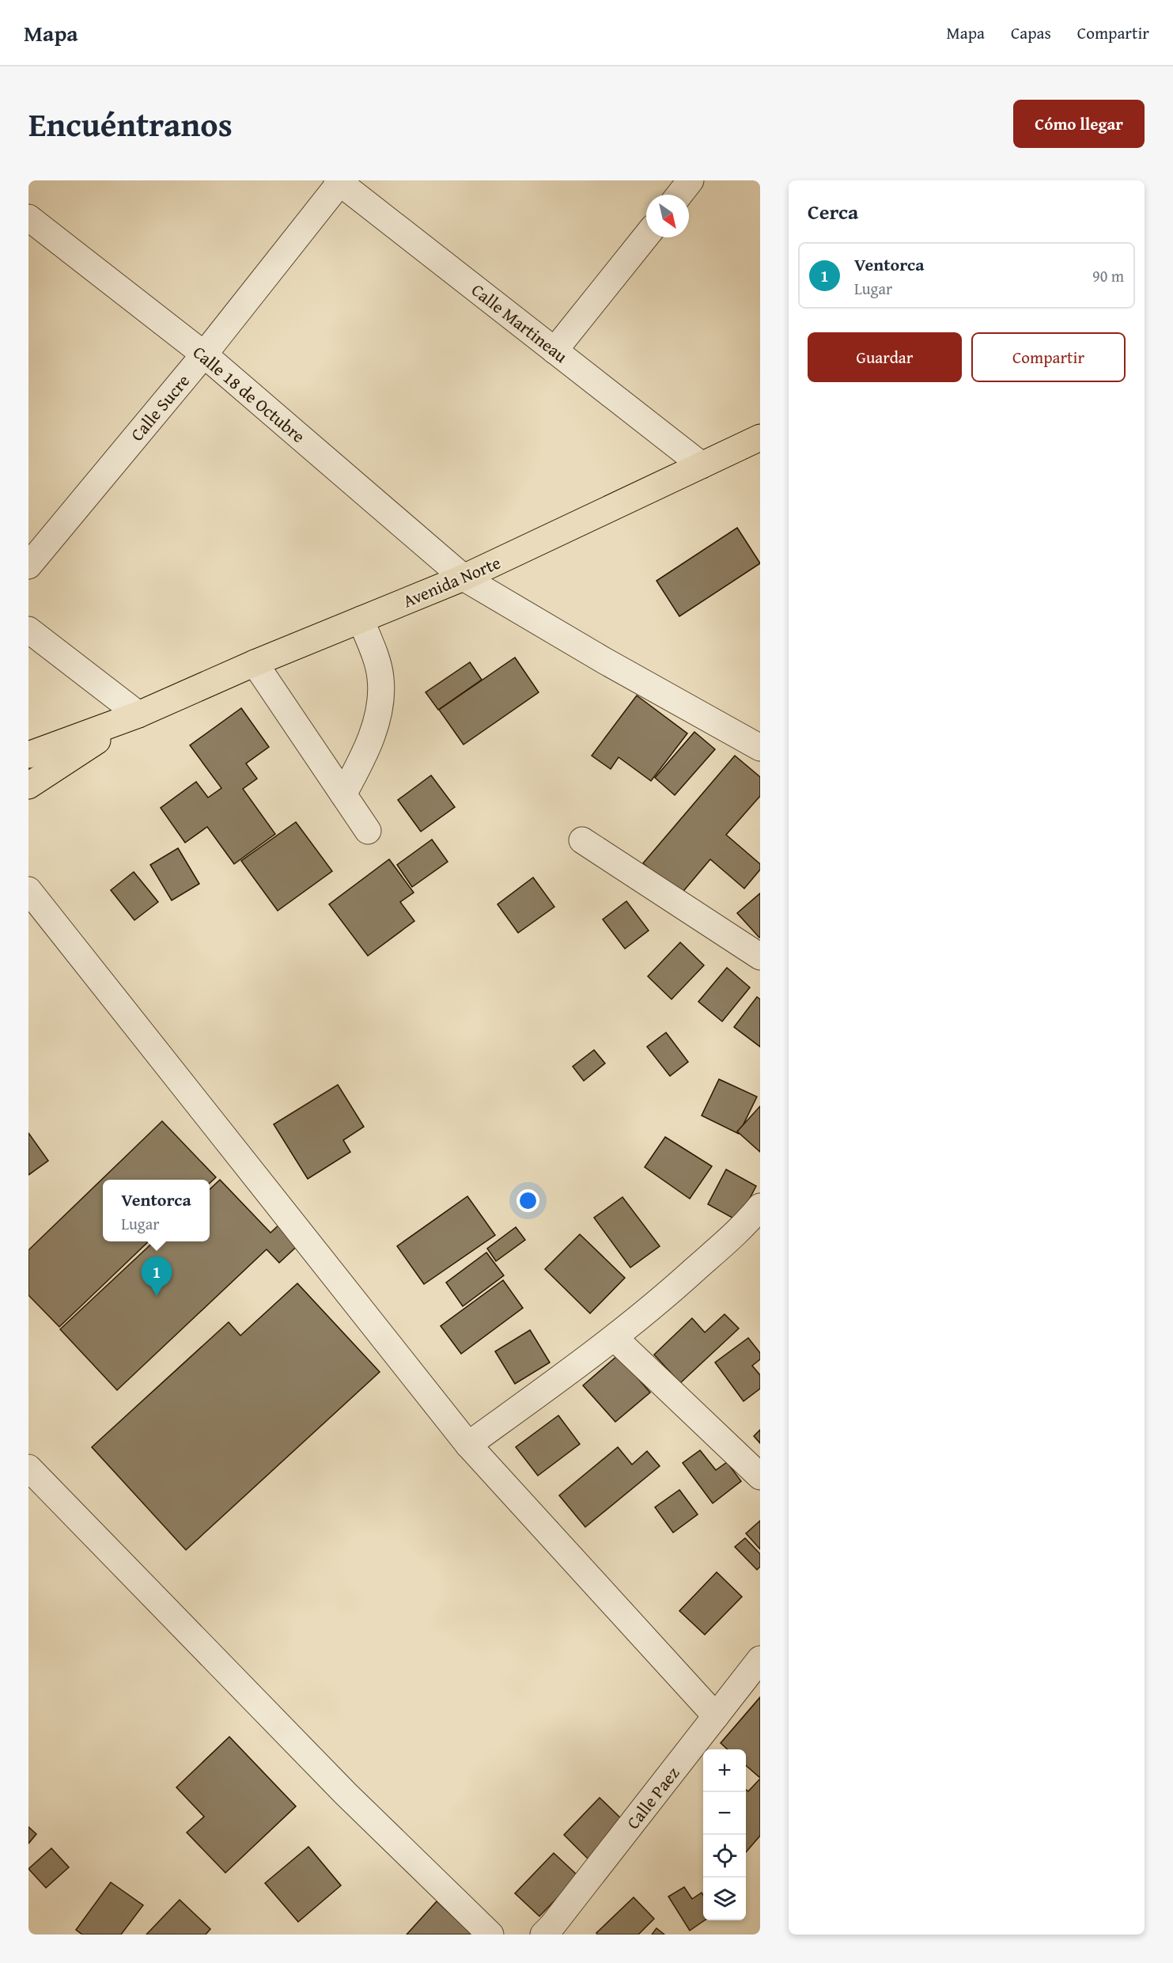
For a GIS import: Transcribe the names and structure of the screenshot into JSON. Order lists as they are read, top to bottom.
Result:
{
  "streets": {
    "highway": ["Avenida Norte"],
    "street": [
      "Calle Martineau",
      "Calle 18 de Octubre",
      "Calle Sucre",
      "Calle Paez"
    ]
  },
  "crossings": [
    ["Calle Martineau", "Calle Sucre"],
    ["Calle Martineau", "Avenida Norte"],
    ["Calle 18 de Octubre", "Calle Sucre"],
    ["Calle 18 de Octubre", "Avenida Norte"]
  ],
  "north": "bottom right",
  "page": {
    "header": "Mapa",
    "nav": ["Mapa", "Capas", "Compartir"],
    "title": "Encuéntranos",
    "buttons": [
      "Cómo llegar",
      ["Guardar", "Compartir"]
    ],
    "heading": "Cerca",
    "list": [
      {
        "mark": "1",
        "name": "Ventorca",
        "note": "Lugar",
        "value": "90 m"
      }
    ],
    "popup": ["Ventorca", "Lugar"],
    "pins": "1",
    "map_buttons": ["+", "−"]
  }
}
